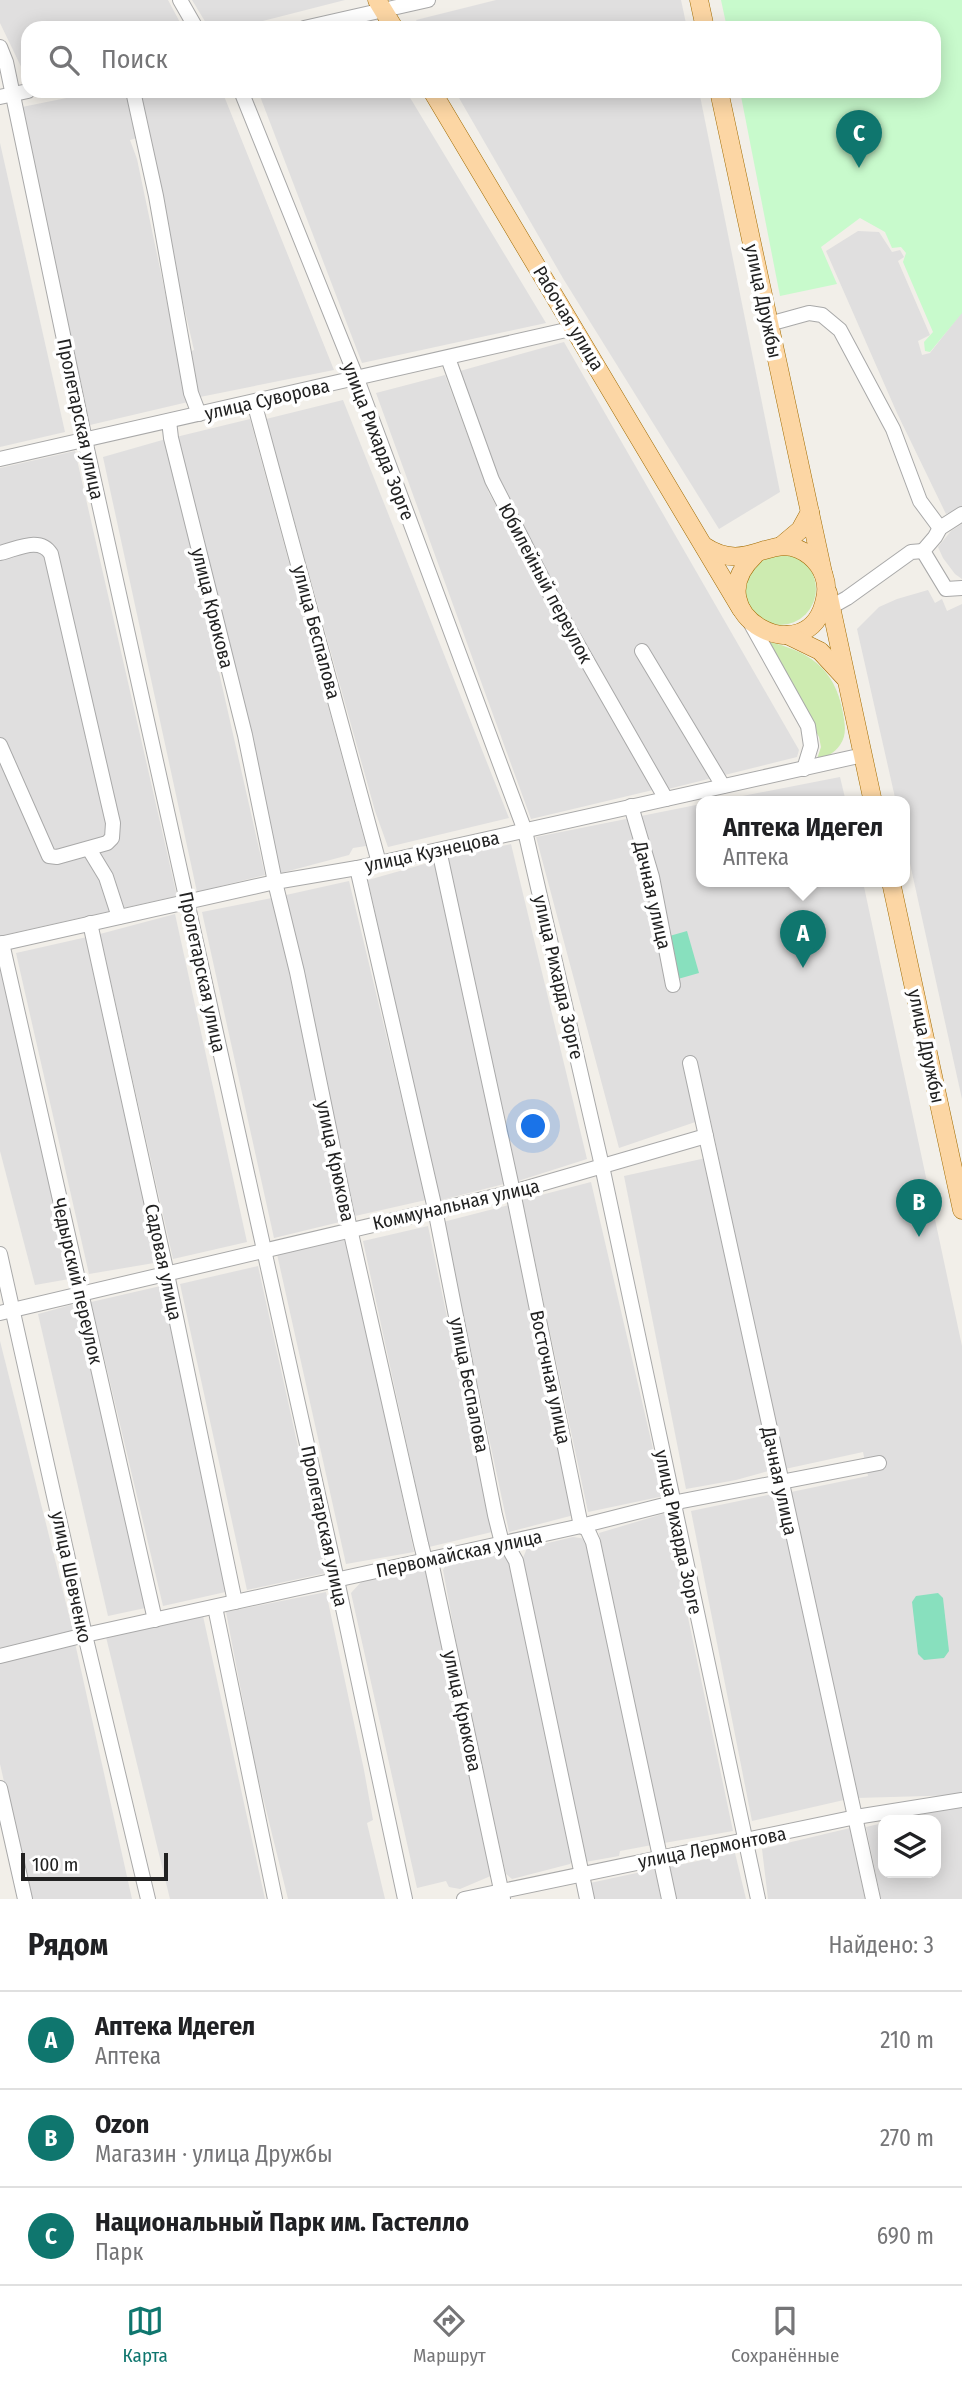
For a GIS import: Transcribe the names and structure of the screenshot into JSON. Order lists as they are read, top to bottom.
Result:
{
  "streets": {
    "main road": ["улица Дружбы", "Рабочая улица"],
    "street": [
      "улица Суворова",
      "Пролетарская улица",
      "улица Рихарда Зорге",
      "Юбилейный переулок",
      "улица Крюкова",
      "улица Беспалова",
      "улица Кузнецова",
      "Дачная улица",
      "Коммунальная улица",
      "Садовая улица",
      "Чедырский переулок",
      "Восточная улица",
      "Первомайская улица",
      "улица Шевченко",
      "улица Лермонтова"
    ]
  },
  "crossings": [
    ["улица Дружбы", "Рабочая улица"],
    ["Рабочая улица", "улица Суворова"],
    ["улица Суворова", "Пролетарская улица"],
    ["улица Суворова", "улица Рихарда Зорге"],
    ["улица Суворова", "Юбилейный переулок"],
    ["улица Суворова", "улица Крюкова"],
    ["улица Суворова", "улица Беспалова"],
    ["Пролетарская улица", "улица Кузнецова"],
    ["Пролетарская улица", "Коммунальная улица"],
    ["Пролетарская улица", "Первомайская улица"],
    ["улица Рихарда Зорге", "улица Кузнецова"],
    ["улица Рихарда Зорге", "Коммунальная улица"],
    ["улица Рихарда Зорге", "Первомайская улица"],
    ["улица Рихарда Зорге", "улица Лермонтова"],
    ["Юбилейный переулок", "улица Кузнецова"],
    ["улица Крюкова", "улица Кузнецова"],
    ["улица Крюкова", "Коммунальная улица"],
    ["улица Крюкова", "Первомайская улица"],
    ["улица Крюкова", "улица Лермонтова"],
    ["улица Беспалова", "улица Кузнецова"],
    ["улица Беспалова", "Коммунальная улица"],
    ["улица Беспалова", "Первомайская улица"],
    ["улица Беспалова", "улица Лермонтова"],
    ["улица Кузнецова", "Дачная улица"],
    ["улица Кузнецова", "Садовая улица"],
    ["улица Кузнецова", "Чедырский переулок"],
    ["улица Кузнецова", "Восточная улица"],
    ["Дачная улица", "Коммунальная улица"],
    ["Дачная улица", "Первомайская улица"],
    ["Дачная улица", "улица Лермонтова"],
    ["Коммунальная улица", "Садовая улица"],
    ["Коммунальная улица", "Чедырский переулок"],
    ["Коммунальная улица", "Восточная улица"],
    ["Коммунальная улица", "улица Шевченко"],
    ["Садовая улица", "Первомайская улица"],
    ["Чедырский переулок", "Первомайская улица"],
    ["Восточная улица", "Первомайская улица"],
    ["Восточная улица", "улица Лермонтова"],
    ["Первомайская улица", "улица Шевченко"]
  ],
  "scale_bar": "100 m",
  "page": {
    "search": "Поиск",
    "pins": ["C", "A", "B"],
    "popup": ["Аптека Идегел", "Аптека"],
    "scale": "100 m",
    "heading": ["Рядом", "Найдено: 3"],
    "list": [
      {
        "mark": "A",
        "name": "Аптека Идегел",
        "note": "Аптека",
        "value": "210 m"
      },
      {
        "mark": "B",
        "name": "Ozon",
        "note": "Магазин · улица Дружбы",
        "value": "270 m"
      },
      {
        "mark": "C",
        "name": "Национальный Парк им. Гастелло",
        "note": "Парк",
        "value": "690 m"
      }
    ],
    "nav": ["Карта", "Маршрут", "Сохранённые"]
  }
}
